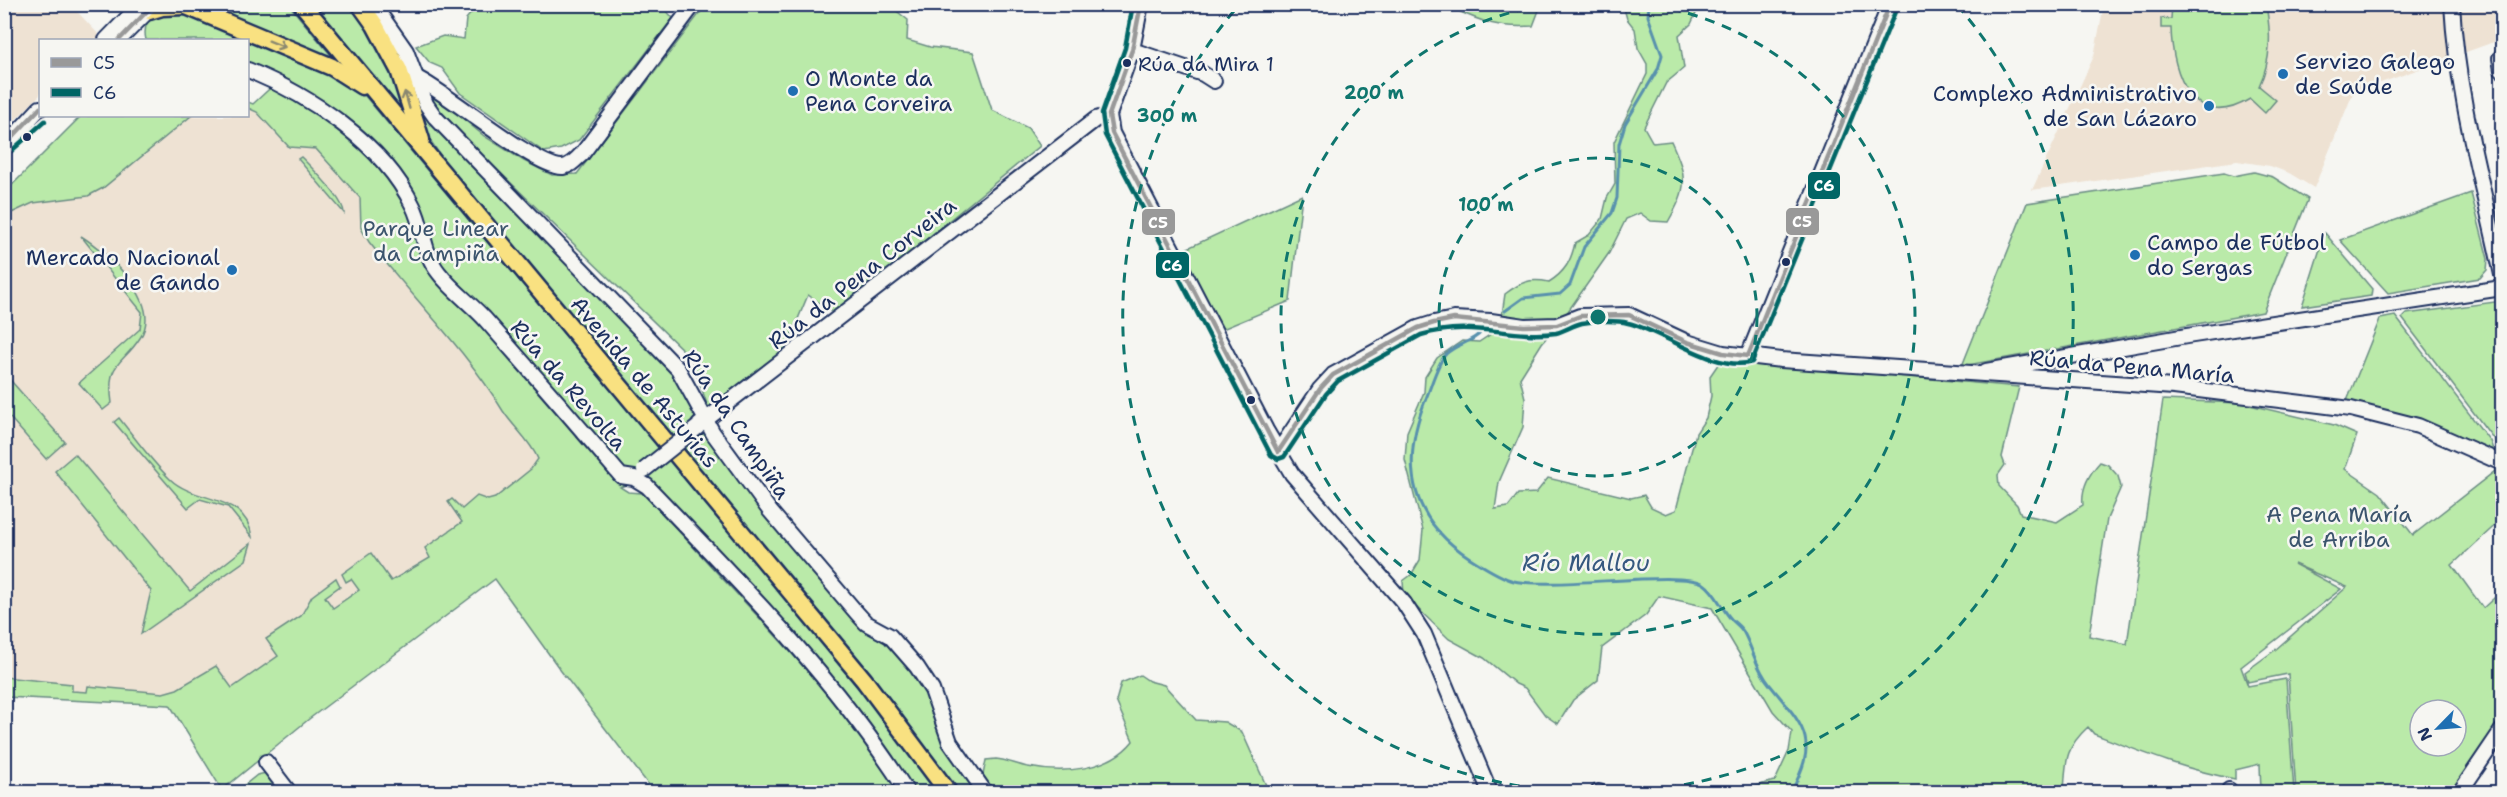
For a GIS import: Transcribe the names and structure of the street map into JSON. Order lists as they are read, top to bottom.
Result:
{
  "streets": {
    "main road": ["Avenida de Asturias"],
    "street": [
      "Rúa da Pena Corveira",
      "Rúa da Pena María",
      "Rúa da Revolta",
      "Rúa da Campiña"
    ]
  },
  "crossings": [
    ["Rúa da Pena Corveira", "Rúa da Revolta"],
    ["Rúa da Pena Corveira", "Rúa da Campiña"]
  ],
  "water": ["Río Mallou"],
  "parks": ["Parque Linear da Campiña", "A Pena María de Arriba"],
  "places": [
    "Rúa da Mira 1",
    "Servizo Galego de Saúde",
    "O Monte da Pena Corveira",
    "Complexo Administrativo de San Lázaro",
    "Campo de Fútbol do Sergas",
    "Mercado Nacional de Gando"
  ],
  "lines": ["transit line C5", "transit line C6"],
  "legend": ["C5", "C6"],
  "north": "bottom left",
  "rings": ["200 m", "300 m", "100 m"]
}
